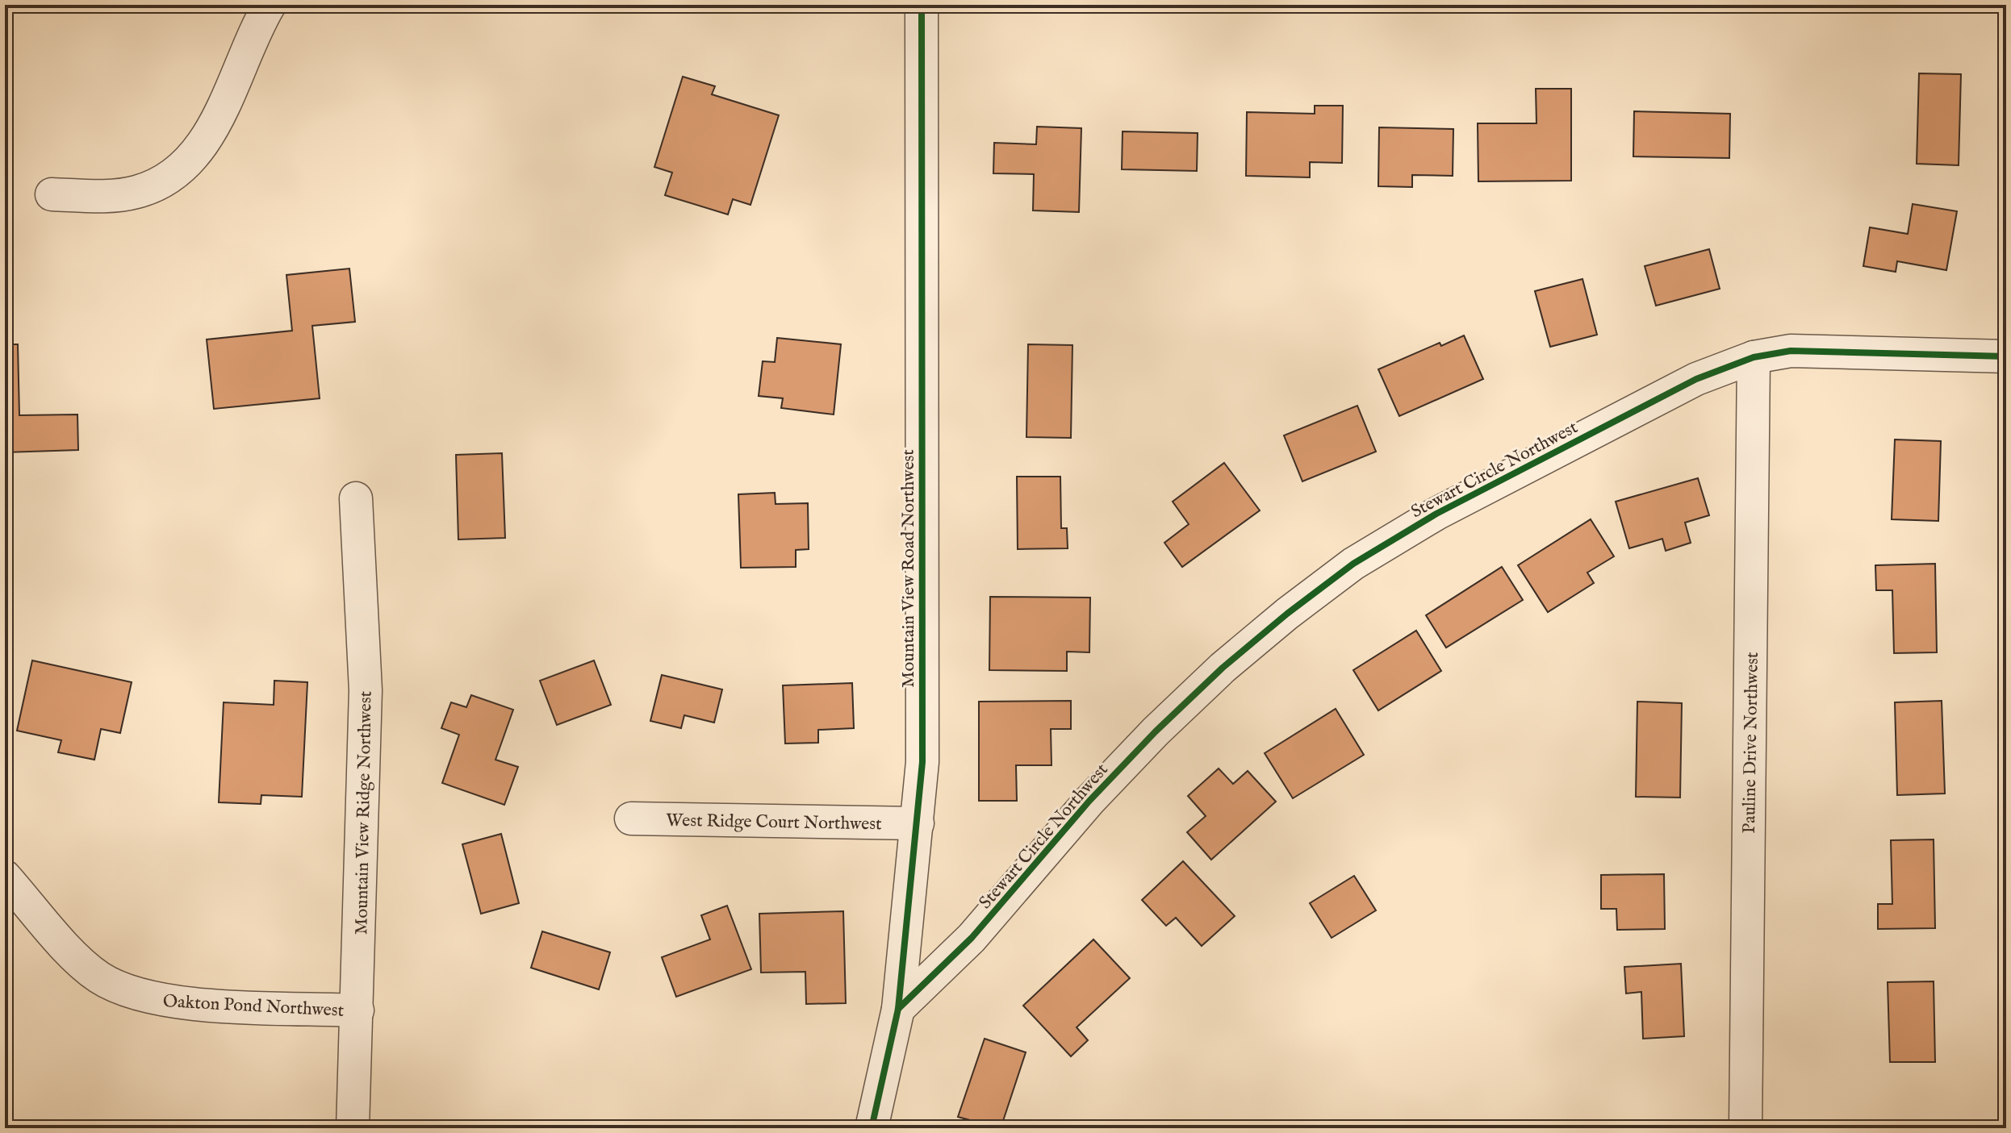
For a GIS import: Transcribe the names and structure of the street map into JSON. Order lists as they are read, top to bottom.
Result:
{
  "streets": {
    "street": [
      "Stewart Circle Northwest",
      "Mountain View Road Northwest",
      "Pauline Drive Northwest",
      "Mountain View Ridge Northwest",
      "West Ridge Court Northwest",
      "Oakton Pond Northwest"
    ]
  },
  "crossings": [
    ["Stewart Circle Northwest", "Mountain View Road Northwest"],
    ["Stewart Circle Northwest", "Pauline Drive Northwest"],
    ["Mountain View Road Northwest", "West Ridge Court Northwest"],
    ["Mountain View Ridge Northwest", "Oakton Pond Northwest"]
  ]
}
